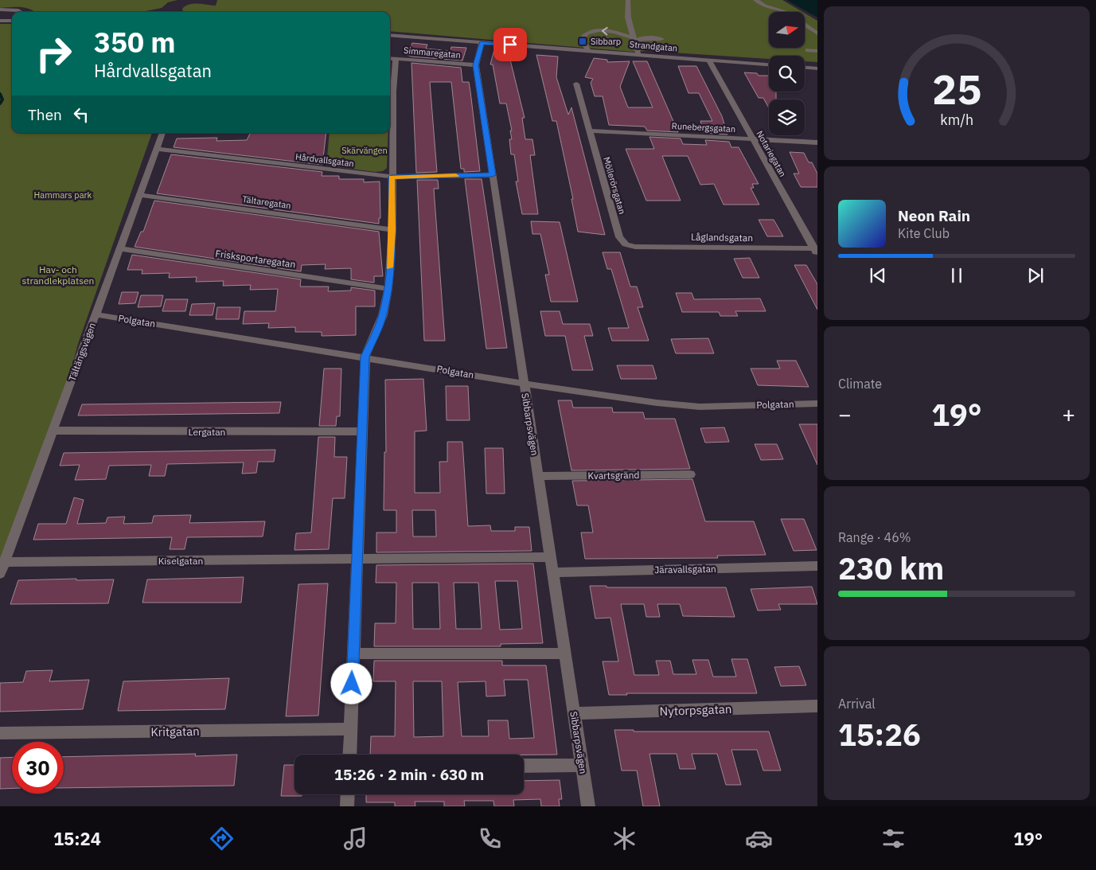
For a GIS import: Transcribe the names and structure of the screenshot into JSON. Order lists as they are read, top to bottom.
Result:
{
  "streets": {
    "street": [
      "Strandgatan",
      "Simmaregatan",
      "Runebergsgatan",
      "Notariegatan",
      "Hårdvallsgatan",
      "Möllerörsgatan",
      "Tältaregatan",
      "Låglandsgatan",
      "Frisksportaregatan",
      "Polgatan",
      "Tältängsvägen",
      "Sibbarpsvägen",
      "Lergatan",
      "Kvartsgränd",
      "Kiselgatan",
      "Järavallsgatan",
      "Nytorpsgatan",
      "Kritgatan"
    ]
  },
  "crossings": [
    ["Strandgatan", "Notariegatan"],
    ["Strandgatan", "Sibbarpsvägen"],
    ["Simmaregatan", "Sibbarpsvägen"],
    ["Runebergsgatan", "Notariegatan"],
    ["Runebergsgatan", "Möllerörsgatan"],
    ["Notariegatan", "Låglandsgatan"],
    ["Hårdvallsgatan", "Tältängsvägen"],
    ["Hårdvallsgatan", "Sibbarpsvägen"],
    ["Möllerörsgatan", "Låglandsgatan"],
    ["Tältaregatan", "Tältängsvägen"],
    ["Frisksportaregatan", "Tältängsvägen"],
    ["Polgatan", "Tältängsvägen"],
    ["Polgatan", "Sibbarpsvägen"],
    ["Tältängsvägen", "Lergatan"],
    ["Tältängsvägen", "Kiselgatan"],
    ["Sibbarpsvägen", "Kvartsgränd"],
    ["Sibbarpsvägen", "Kiselgatan"],
    ["Sibbarpsvägen", "Järavallsgatan"],
    ["Sibbarpsvägen", "Nytorpsgatan"]
  ],
  "parks": ["Skärvängen", "Hammars park", "Hav- och strandlekplatsen"],
  "places": {
    "transit": ["Sibbarp"]
  },
  "north": "right",
  "page": {
    "turn": ["350 m", "Hårdvallsgatan"],
    "then": "Then",
    "song": ["Neon Rain", "Kite Club"],
    "tile": [
      "Climate",
      ["Range · 46%", "230 km"],
      ["Arrival", "15:26"]
    ],
    "heat": ["−", "19°", "+"],
    "limit": "30",
    "trip": "15:26 · 2 min · 630 m",
    "tabs": ["15:24", "19°"],
    "gauge": ["25", "km/h"]
  }
}
